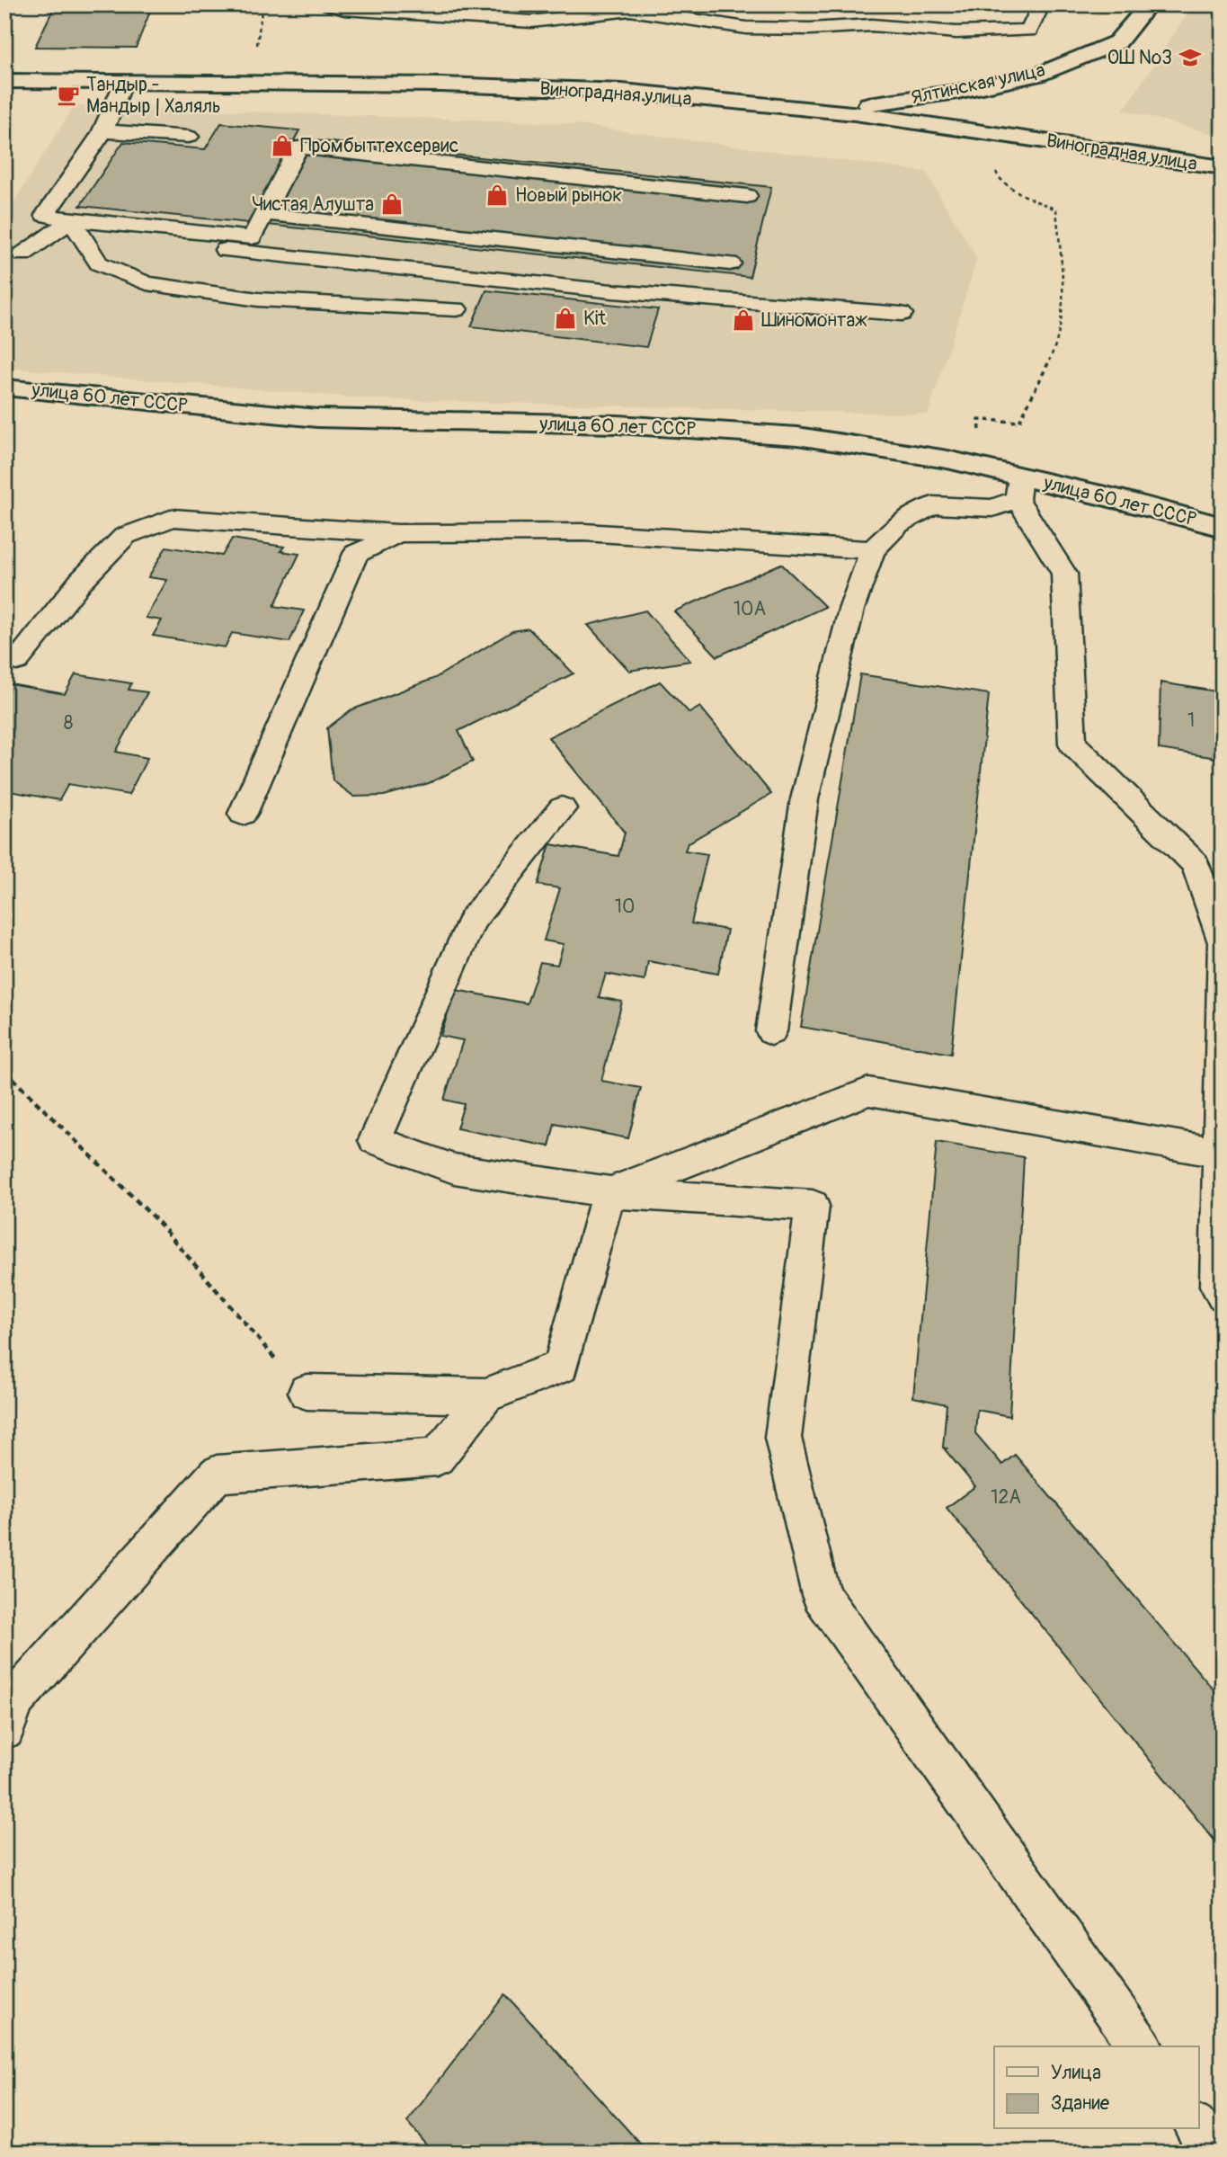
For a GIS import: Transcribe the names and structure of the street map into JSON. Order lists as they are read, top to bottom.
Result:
{
  "streets": {
    "street": ["Ялтинская улица", "Виноградная улица", "улица 60 лет СССР"]
  },
  "crossings": [
    ["Ялтинская улица", "Виноградная улица"]
  ],
  "places": {
    "school or university": ["ОШ №3"],
    "cafe": ["Тандыр - Мандыр | Халяль"],
    "shop": [
      "Промбыттехсервис",
      "Новый рынок",
      "Чистая Алушта",
      "Kit",
      "Шиномонтаж"
    ]
  },
  "house_numbers": [
    "10А",
    "1",
    "8",
    "10",
    "12А"
  ],
  "legend": ["Улица", "Здание"]
}
